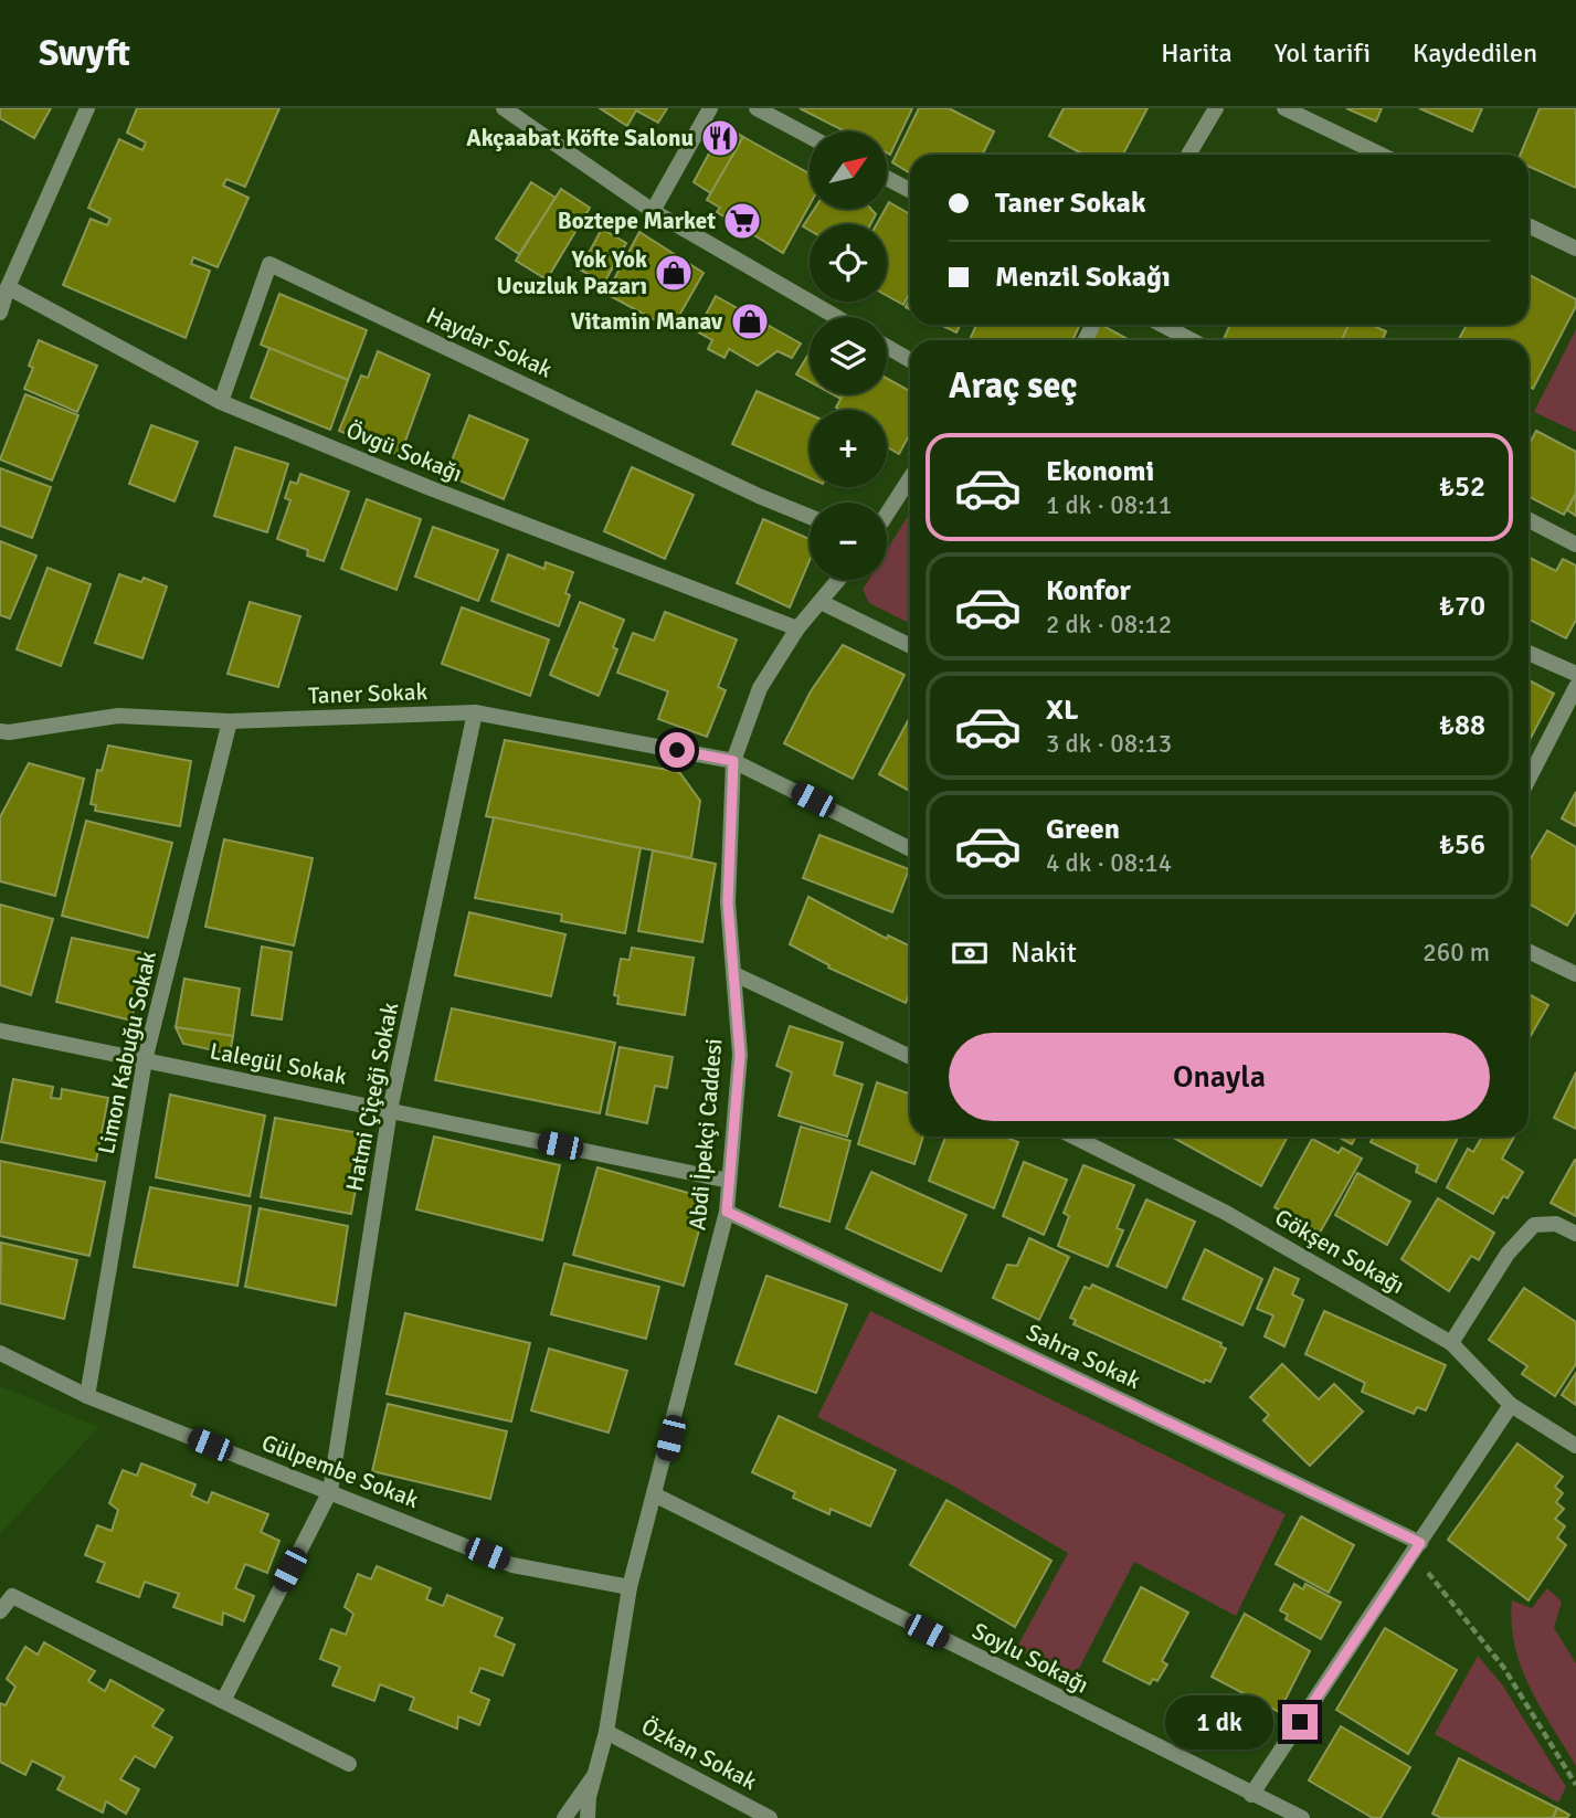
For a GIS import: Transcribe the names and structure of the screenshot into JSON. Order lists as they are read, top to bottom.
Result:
{
  "streets": {
    "street": [
      "Haydar Sokak",
      "Övgü Sokağı",
      "Taner Sokak",
      "Limon Kabuğu Sokak",
      "Lalegül Sokak",
      "Hatmi Çiçeği Sokak",
      "Abdi İpekçi Caddesi",
      "Gökşen Sokağı",
      "Sahra Sokak",
      "Gülpembe Sokak",
      "Soylu Sokağı",
      "Özkan Sokak"
    ]
  },
  "crossings": [
    ["Haydar Sokak", "Övgü Sokağı"],
    ["Övgü Sokağı", "Abdi İpekçi Caddesi"],
    ["Taner Sokak", "Limon Kabuğu Sokak"],
    ["Taner Sokak", "Hatmi Çiçeği Sokak"],
    ["Taner Sokak", "Abdi İpekçi Caddesi"],
    ["Limon Kabuğu Sokak", "Lalegül Sokak"],
    ["Limon Kabuğu Sokak", "Gülpembe Sokak"],
    ["Lalegül Sokak", "Hatmi Çiçeği Sokak"],
    ["Lalegül Sokak", "Abdi İpekçi Caddesi"],
    ["Hatmi Çiçeği Sokak", "Gülpembe Sokak"],
    ["Abdi İpekçi Caddesi", "Sahra Sokak"],
    ["Abdi İpekçi Caddesi", "Gülpembe Sokak"],
    ["Abdi İpekçi Caddesi", "Soylu Sokağı"],
    ["Abdi İpekçi Caddesi", "Özkan Sokak"]
  ],
  "places": {
    "restaurant": ["Akçaabat Köfte Salonu"],
    "supermarket": ["Boztepe Market"],
    "shop": ["Yok Yok Ucuzluk Pazarı", "Vitamin Manav"]
  },
  "north": "top right",
  "page": {
    "header": "Swyft",
    "nav": ["Harita", "Yol tarifi", "Kaydedilen"],
    "map_buttons": ["+", "−"],
    "banner": ["Taner Sokak", "Menzil Sokağı"],
    "heading": "Araç seç",
    "list": [
      {
        "name": "Ekonomi",
        "note": "1 dk · 08:11",
        "value": "₺52"
      },
      {
        "name": "Konfor",
        "note": "2 dk · 08:12",
        "value": "₺70"
      },
      {
        "name": "XL",
        "note": "3 dk · 08:13",
        "value": "₺88"
      },
      {
        "name": "Green",
        "note": "4 dk · 08:14",
        "value": "₺56"
      }
    ],
    "pay": ["Nakit", "260 m"],
    "buttons": "Onayla",
    "bubble": "1 dk"
  }
}
